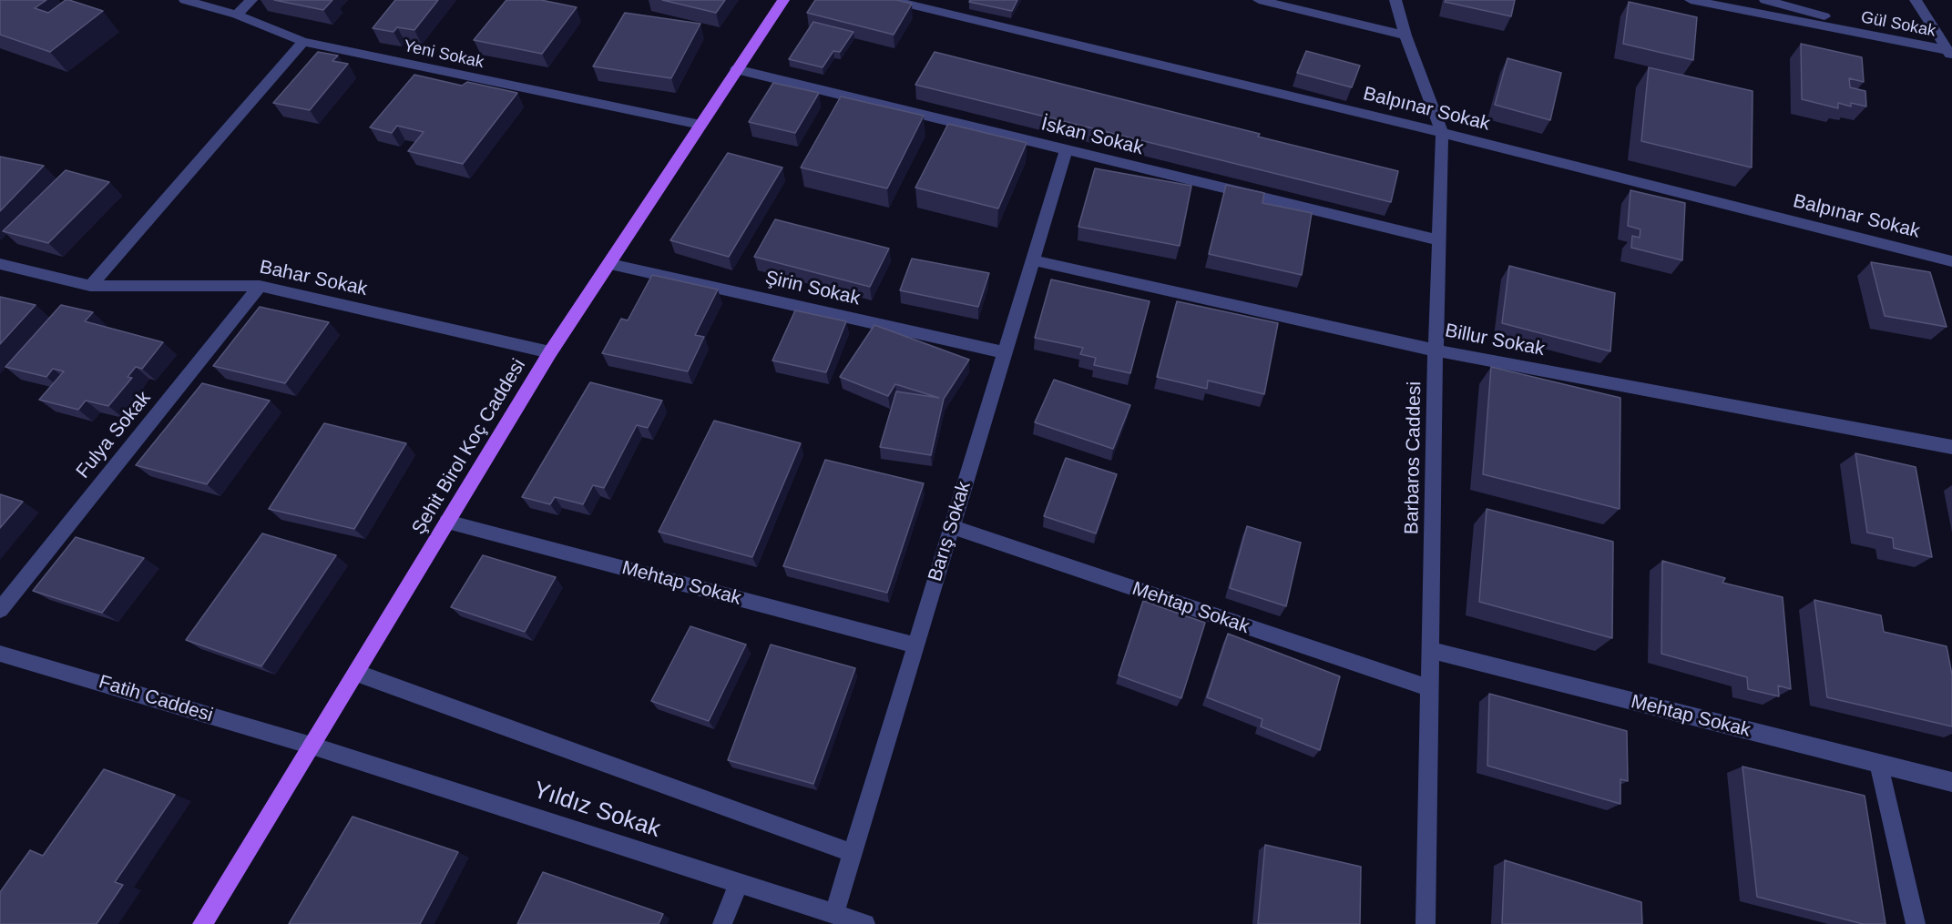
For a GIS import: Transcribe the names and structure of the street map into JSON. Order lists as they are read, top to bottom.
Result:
{
  "streets": {
    "main road": ["Şehit Birol Koç Caddesi"],
    "street": [
      "Gül Sokak",
      "Yeni Sokak",
      "Balpınar Sokak",
      "İskan Sokak",
      "Bahar Sokak",
      "Şirin Sokak",
      "Billur Sokak",
      "Fulya Sokak",
      "Barbaros Caddesi",
      "Barış Sokak",
      "Mehtap Sokak",
      "Fatih Caddesi",
      "Yıldız Sokak"
    ]
  },
  "crossings": [
    ["Yeni Sokak", "Şehit Birol Koç Caddesi"],
    ["Balpınar Sokak", "Barbaros Caddesi"],
    ["İskan Sokak", "Şehit Birol Koç Caddesi"],
    ["İskan Sokak", "Barbaros Caddesi"],
    ["İskan Sokak", "Barış Sokak"],
    ["Bahar Sokak", "Fulya Sokak"],
    ["Bahar Sokak", "Şehit Birol Koç Caddesi"],
    ["Şirin Sokak", "Şehit Birol Koç Caddesi"],
    ["Şirin Sokak", "Barış Sokak"],
    ["Billur Sokak", "Barbaros Caddesi"],
    ["Billur Sokak", "Barış Sokak"],
    ["Şehit Birol Koç Caddesi", "Mehtap Sokak"],
    ["Şehit Birol Koç Caddesi", "Fatih Caddesi"],
    ["Şehit Birol Koç Caddesi", "Yıldız Sokak"],
    ["Barbaros Caddesi", "Mehtap Sokak"],
    ["Barış Sokak", "Mehtap Sokak"],
    ["Barış Sokak", "Yıldız Sokak"],
    ["Fatih Caddesi", "Yıldız Sokak"]
  ]
}
